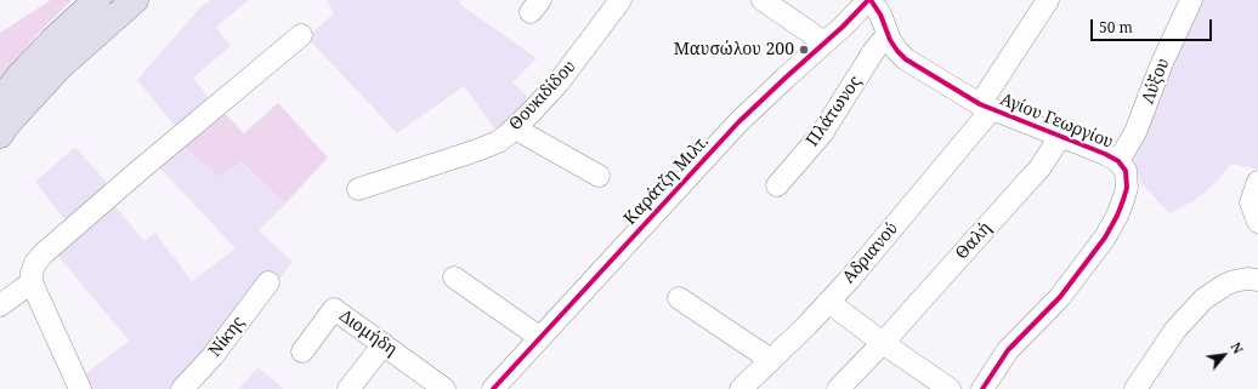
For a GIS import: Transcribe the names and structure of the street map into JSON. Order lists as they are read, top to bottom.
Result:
{
  "streets": {
    "street": [
      "Λύξου",
      "Θουκιδίδου",
      "Πλάτωνος",
      "Αγίου Γεωργίου",
      "Καράτζη Μιλτ.",
      "Θαλή",
      "Αδριανού",
      "Διομήδη",
      "Νίκης"
    ]
  },
  "crossings": [
    ["Λύξου", "Αγίου Γεωργίου"],
    ["Πλάτωνος", "Αγίου Γεωργίου"],
    ["Αγίου Γεωργίου", "Καράτζη Μιλτ."],
    ["Αγίου Γεωργίου", "Θαλή"],
    ["Αγίου Γεωργίου", "Αδριανού"]
  ],
  "places": ["Μαυσώλου 200"],
  "scale_bar": "50 m",
  "north": "top right"
}
